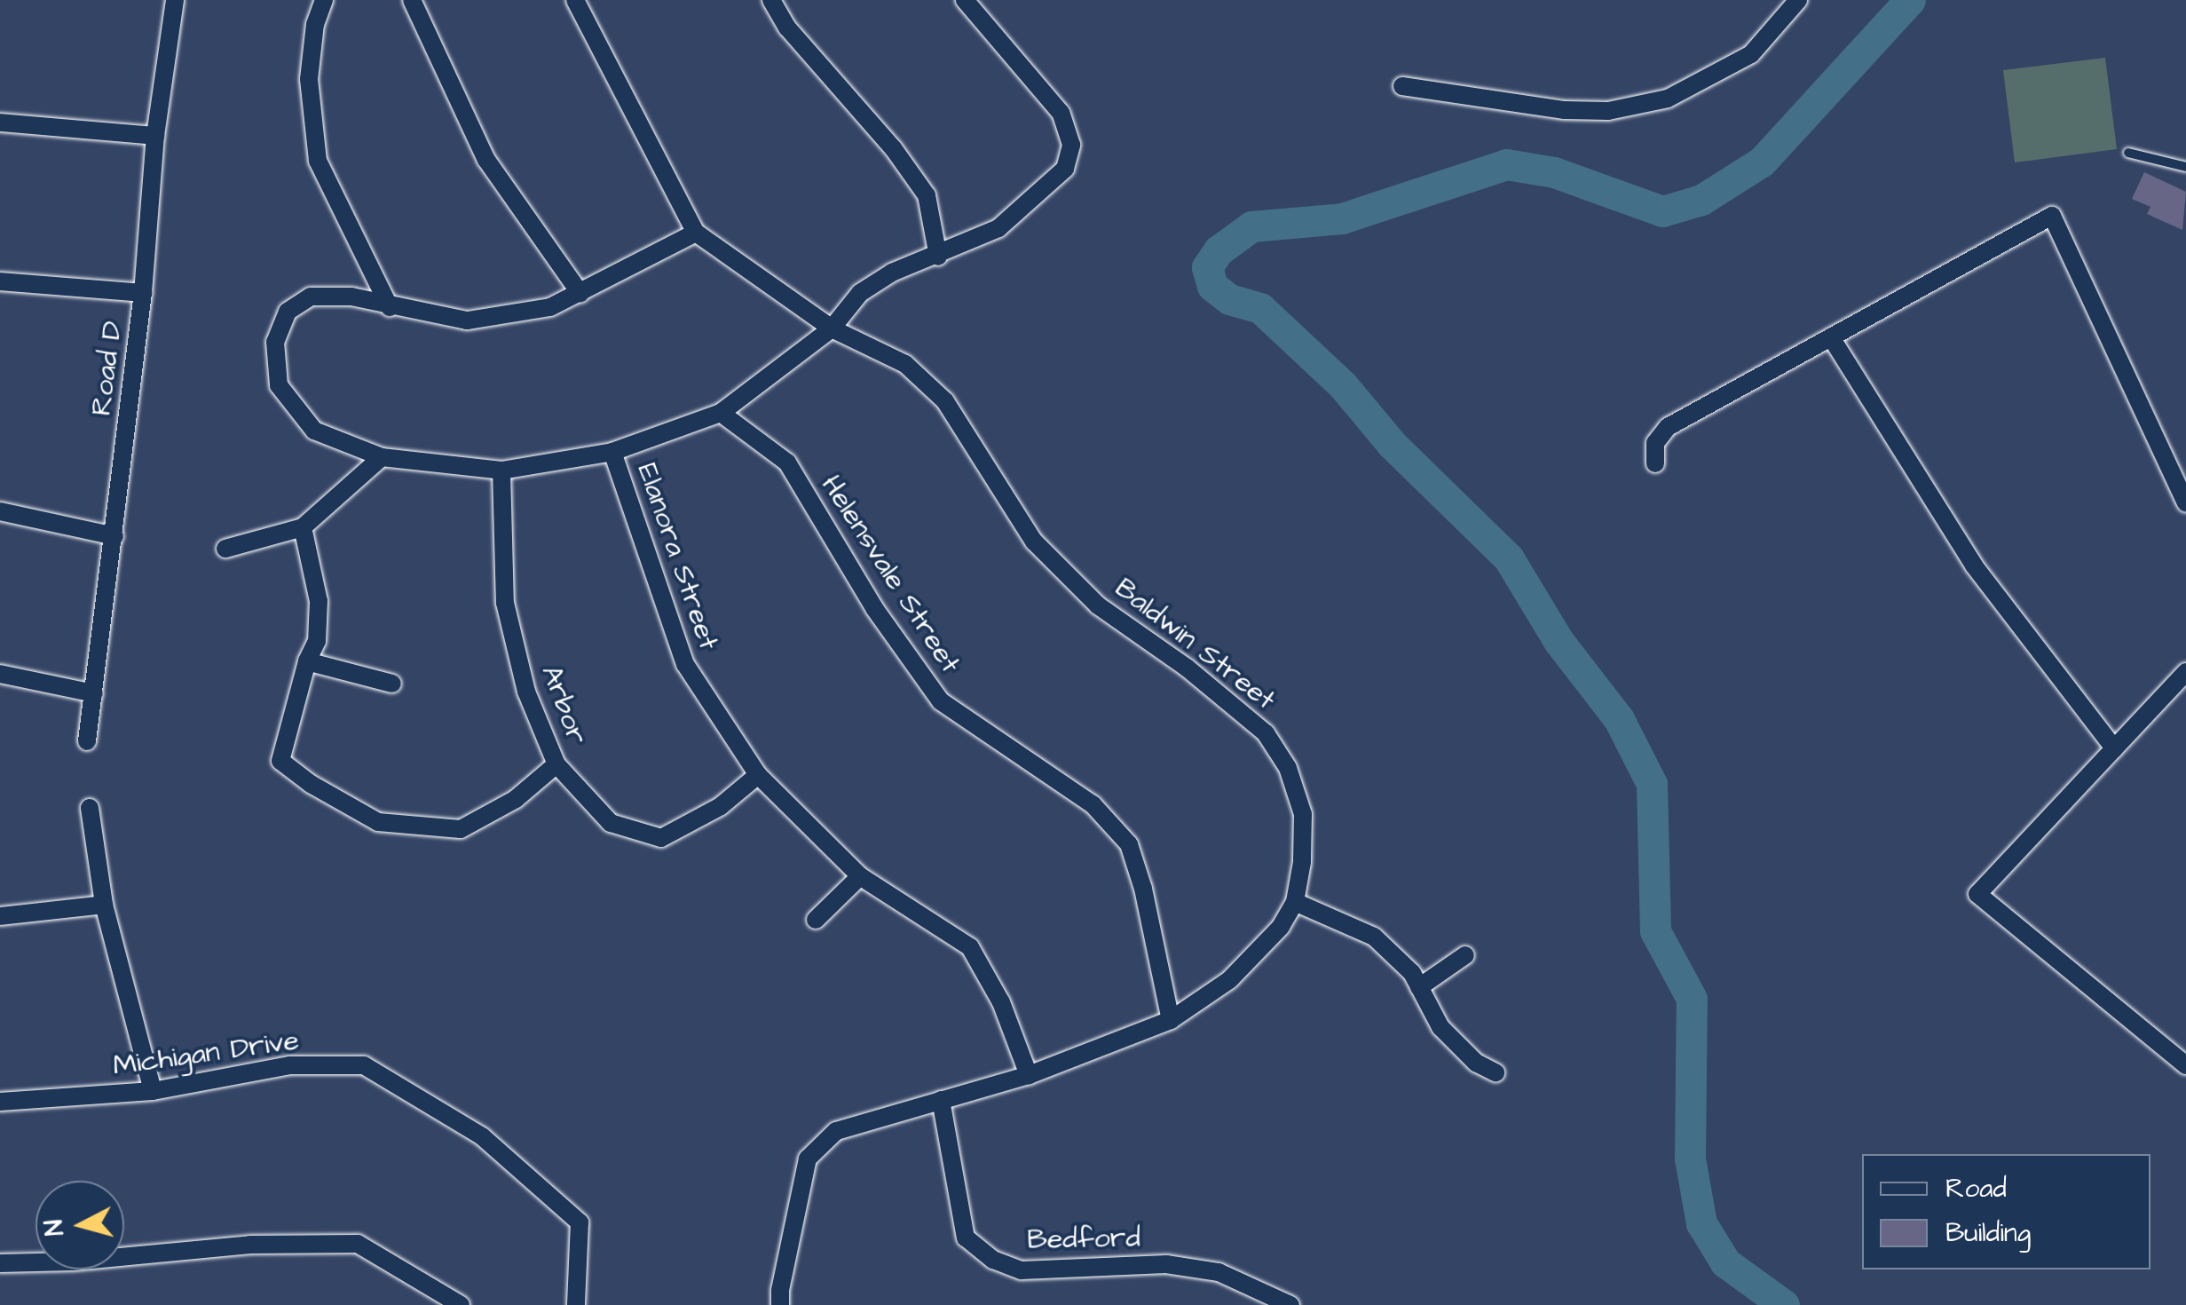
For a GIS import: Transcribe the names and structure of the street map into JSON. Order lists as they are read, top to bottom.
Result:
{
  "streets": {
    "street": [
      "Road D",
      "Elanora Street",
      "Helensvale Street",
      "Baldwin Street",
      "Arbor",
      "Michigan Drive",
      "Bedford"
    ]
  },
  "crossings": [
    ["Elanora Street", "Arbor"]
  ],
  "legend": ["Road", "Building"],
  "north": "left"
}
